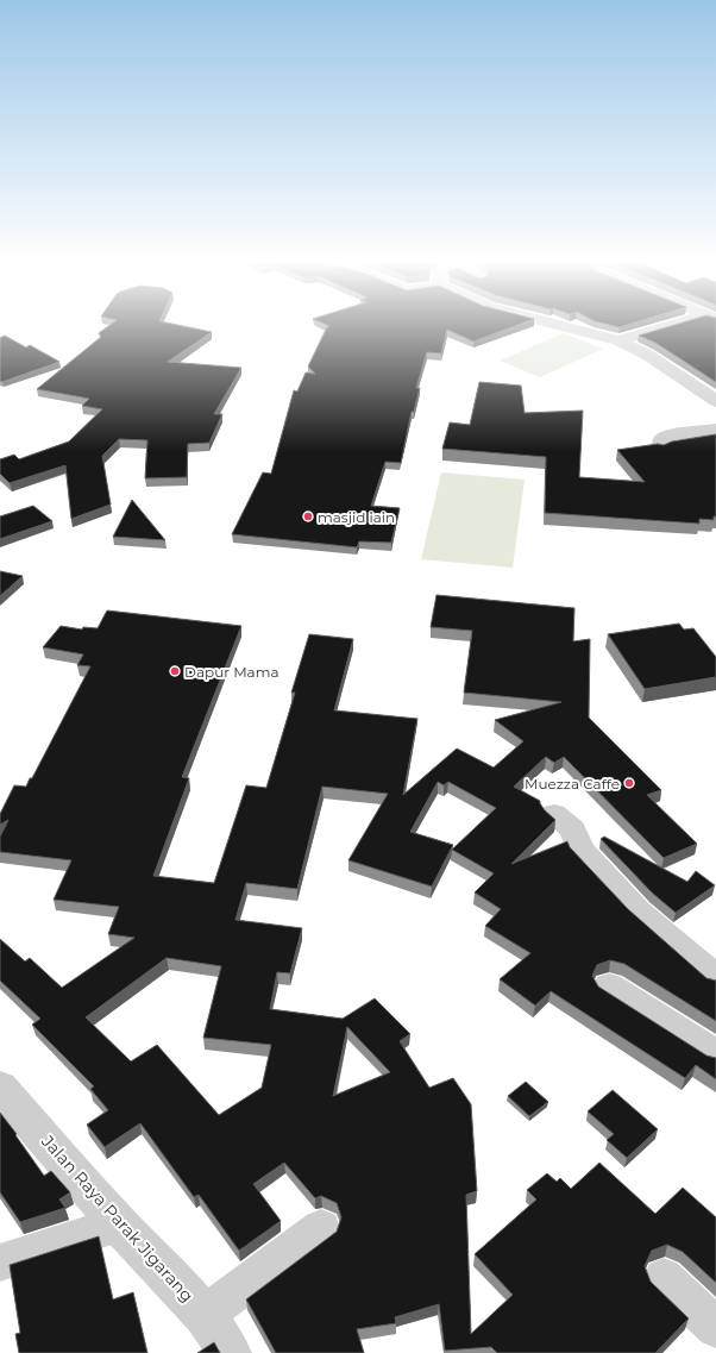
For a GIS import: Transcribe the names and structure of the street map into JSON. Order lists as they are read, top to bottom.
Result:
{
  "streets": {
    "street": ["Jalan Raya Parak Jigarang"]
  },
  "places": ["masjid iain", "Dapur Mama", "Muezza Caffe"]
}
